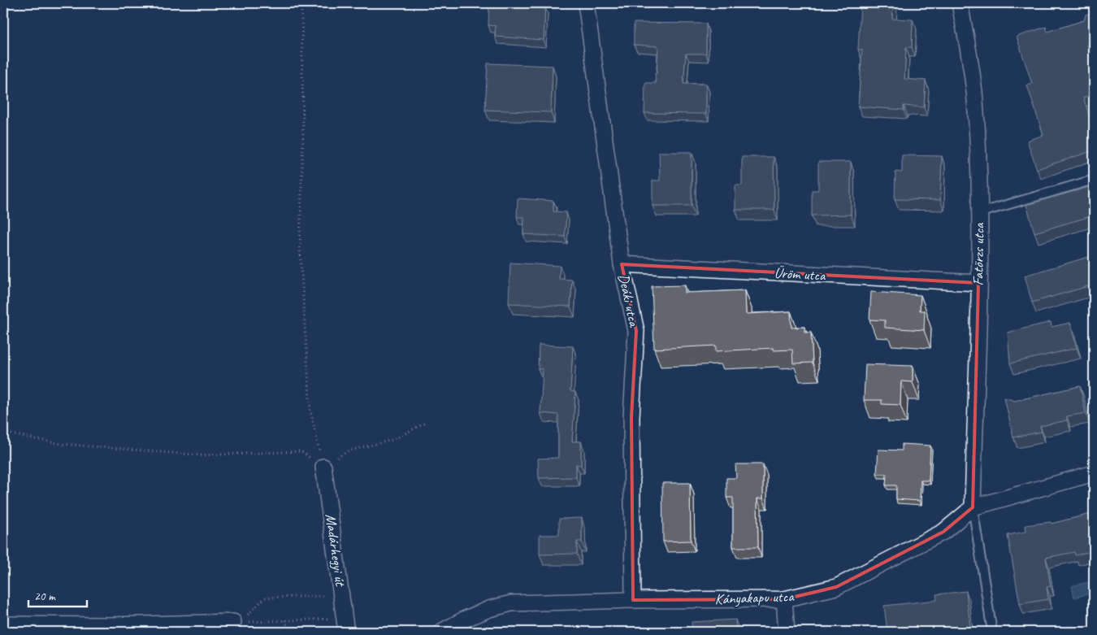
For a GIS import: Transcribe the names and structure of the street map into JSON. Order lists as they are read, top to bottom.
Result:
{
  "streets": {
    "street": [
      "Fatörzs utca",
      "Üröm utca",
      "Deáki utca",
      "Madárhegyi út",
      "Kányakapu utca"
    ]
  },
  "crossings": [
    ["Fatörzs utca", "Üröm utca"],
    ["Fatörzs utca", "Kányakapu utca"],
    ["Üröm utca", "Deáki utca"],
    ["Deáki utca", "Kányakapu utca"]
  ],
  "scale_bar": "20 m"
}
